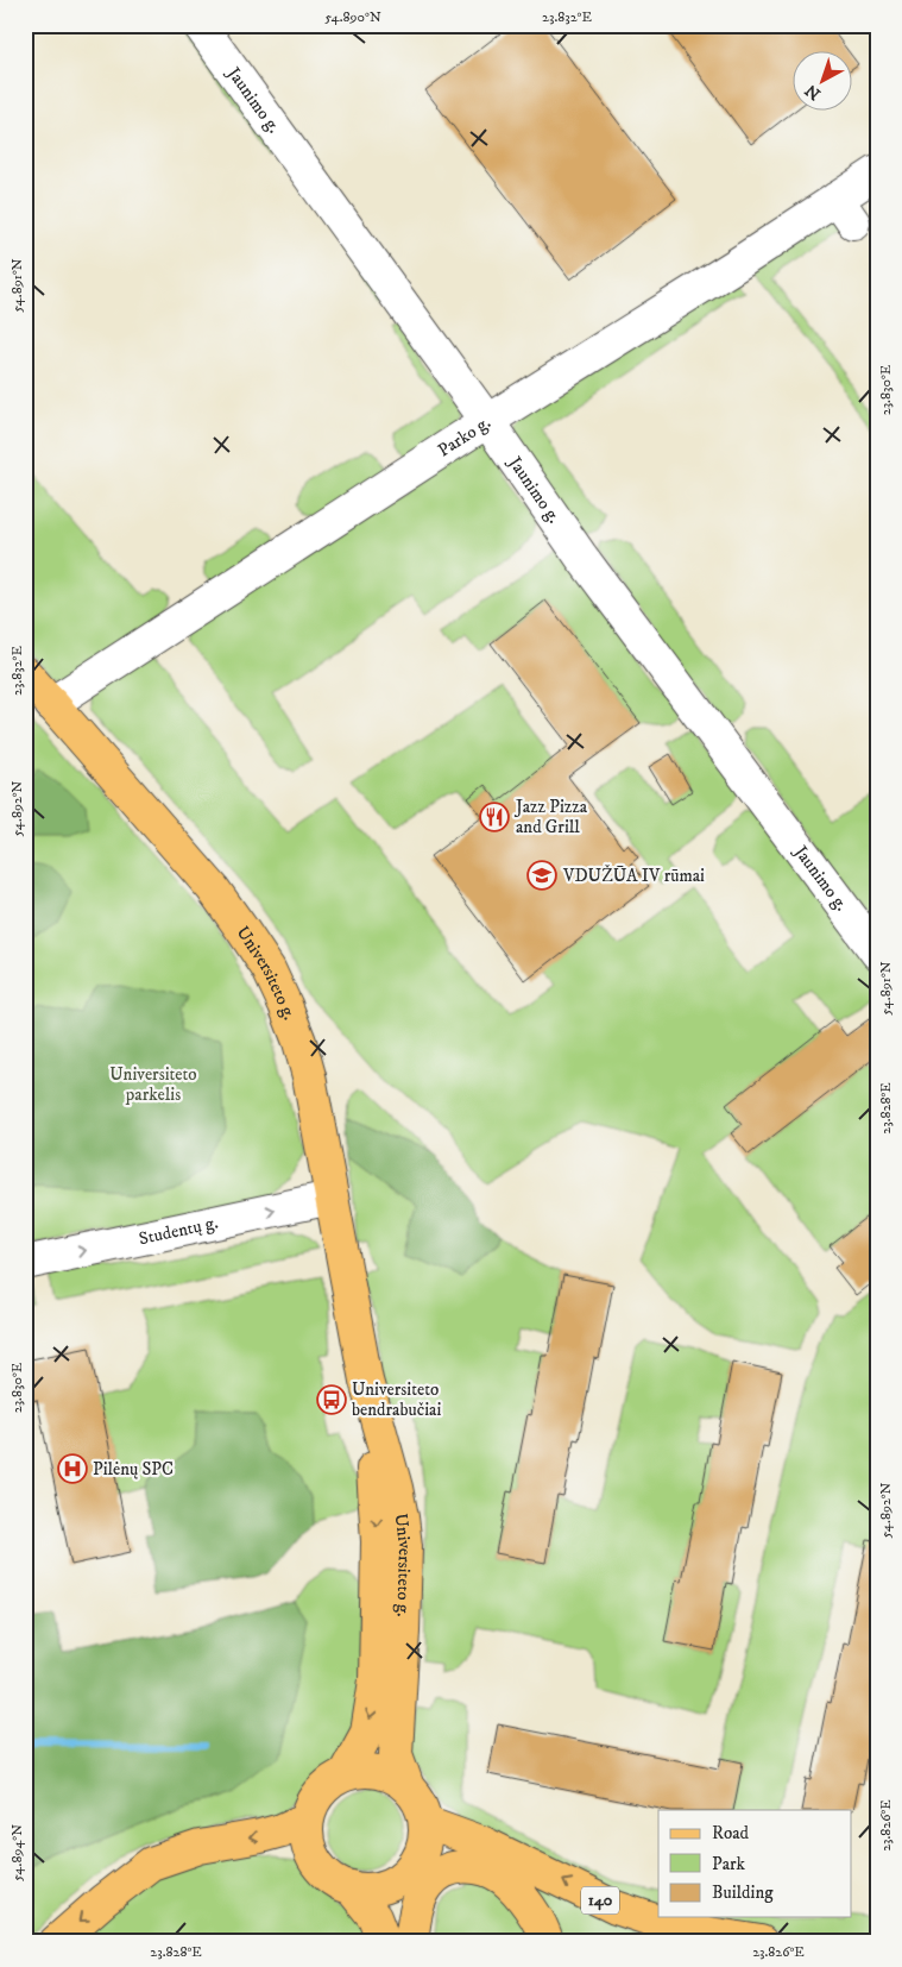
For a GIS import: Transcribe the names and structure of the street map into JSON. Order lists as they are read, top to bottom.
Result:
{
  "streets": {
    "main road": ["Universiteto g.", "140"],
    "street": ["Jaunimo g.", "Parko g.", "Studentų g."]
  },
  "crossings": [
    ["Jaunimo g.", "Parko g."],
    ["Parko g.", "Universiteto g."],
    ["Universiteto g.", "Studentų g."],
    ["Universiteto g.", "140"]
  ],
  "one_way": ["Studentų g."],
  "parks": ["Universiteto parkelis"],
  "places": {
    "restaurant": ["Jazz Pizza and Grill"],
    "school or university": ["VDUŽŪA IV rūmai"],
    "bus stop": ["Universiteto bendrabučiai"],
    "hospital": ["Pilėnų SPC"]
  },
  "legend": ["Road", "Park", "Building"],
  "north": "bottom left",
  "coordinates": [
    "54.890°N",
    "23.832°E",
    "54.891°N",
    "23.830°E",
    "54.892°N",
    "23.828°E",
    "23.826°E",
    "54.894°N"
  ]
}
